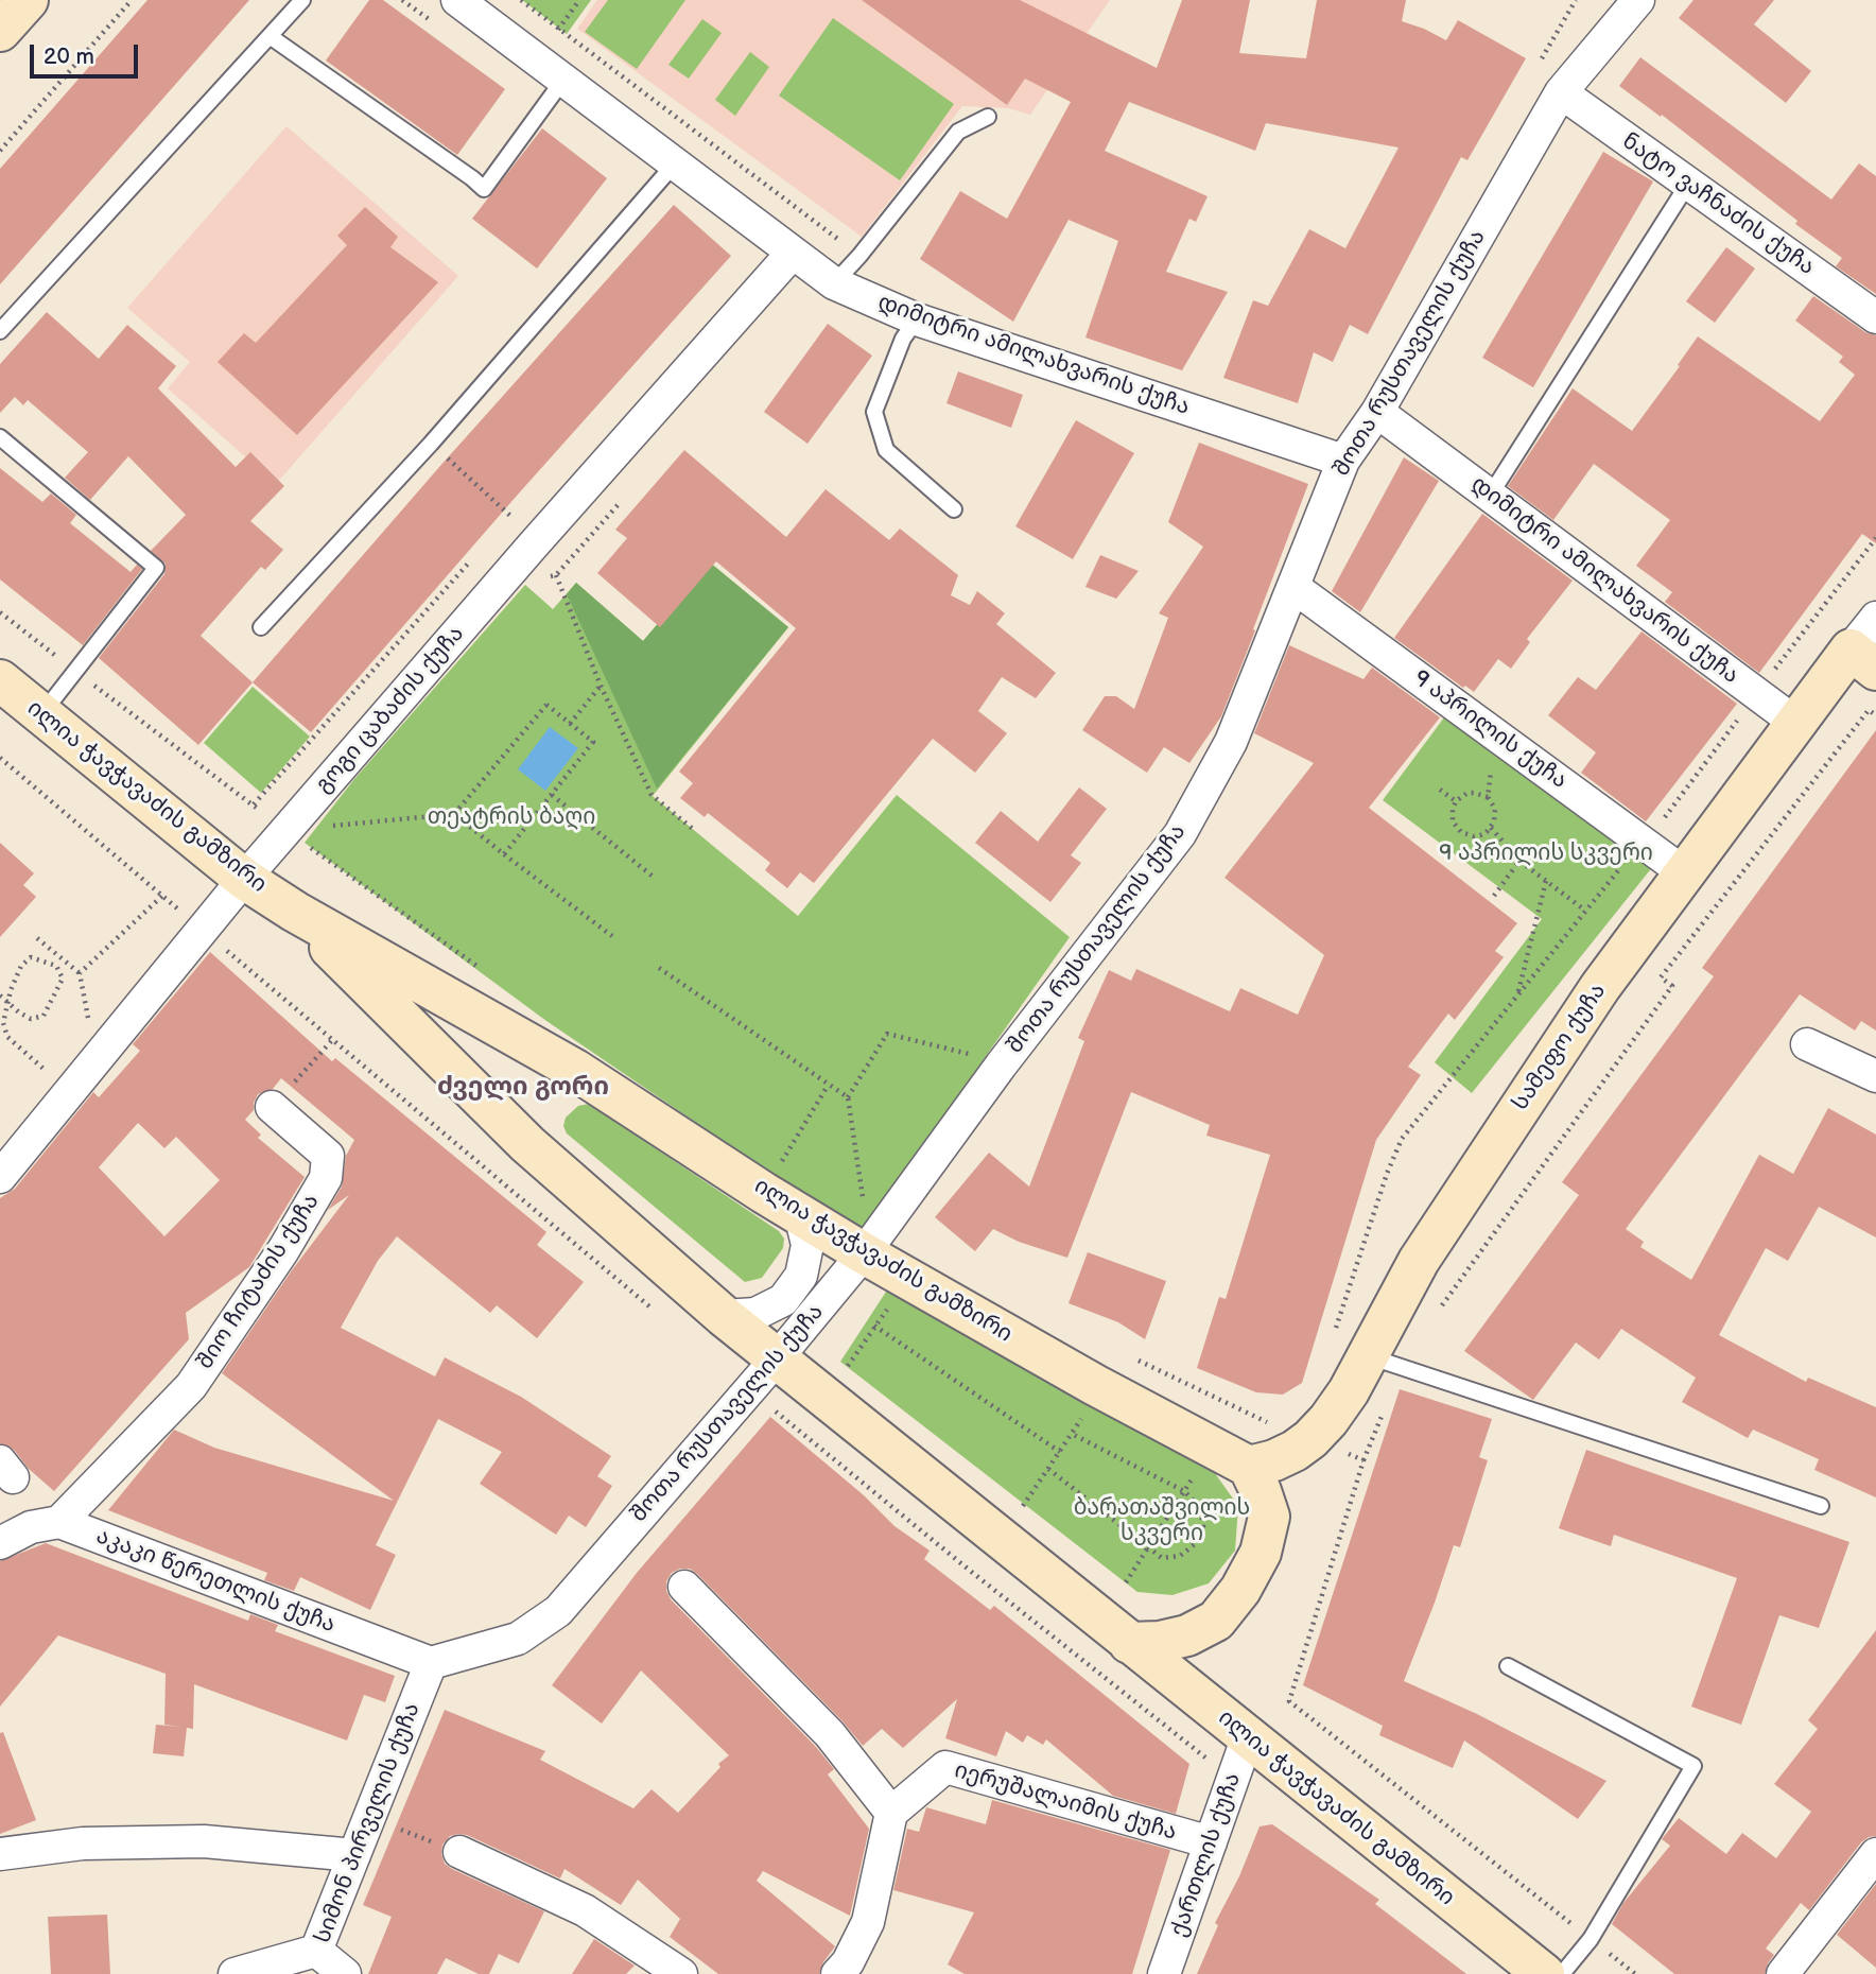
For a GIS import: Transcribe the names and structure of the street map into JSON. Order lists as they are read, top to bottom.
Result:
{
  "streets": {
    "main road": ["ილია ჭავჭავაძის გამზირი", "სამეფო ქუჩა"],
    "street": [
      "ნატო ვაჩნაძის ქუჩა",
      "შოთა რუსთაველის ქუჩა",
      "დიმიტრი ამილახვარის ქუჩა",
      "გოგი ცაბაძის ქუჩა",
      "9 აპრილის ქუჩა",
      "შიო ჩიტაძის ქუჩა",
      "აკაკი წერეთლის ქუჩა",
      "იერუშალაიმის ქუჩა",
      "სიმონ პირველის ქუჩა",
      "ქართლის ქუჩა"
    ]
  },
  "crossings": [
    ["ნატო ვაჩნაძის ქუჩა", "შოთა რუსთაველის ქუჩა"],
    ["შოთა რუსთაველის ქუჩა", "დიმიტრი ამილახვარის ქუჩა"],
    ["შოთა რუსთაველის ქუჩა", "9 აპრილის ქუჩა"],
    ["შოთა რუსთაველის ქუჩა", "ილია ჭავჭავაძის გამზირი"],
    ["შოთა რუსთაველის ქუჩა", "აკაკი წერეთლის ქუჩა"],
    ["შოთა რუსთაველის ქუჩა", "სიმონ პირველის ქუჩა"],
    ["დიმიტრი ამილახვარის ქუჩა", "გოგი ცაბაძის ქუჩა"],
    ["დიმიტრი ამილახვარის ქუჩა", "სამეფო ქუჩა"],
    ["გოგი ცაბაძის ქუჩა", "ილია ჭავჭავაძის გამზირი"],
    ["9 აპრილის ქუჩა", "სამეფო ქუჩა"],
    ["ილია ჭავჭავაძის გამზირი", "სამეფო ქუჩა"],
    ["ილია ჭავჭავაძის გამზირი", "ქართლის ქუჩა"],
    ["შიო ჩიტაძის ქუჩა", "აკაკი წერეთლის ქუჩა"],
    ["აკაკი წერეთლის ქუჩა", "სიმონ პირველის ქუჩა"],
    ["იერუშალაიმის ქუჩა", "ქართლის ქუჩა"]
  ],
  "districts": ["ძველი გორი"],
  "parks": ["თეატრის ბაღი", "9 აპრილის სკვერი", "ბარათაშვილის სკვერი"],
  "scale_bar": "20 m"
}
